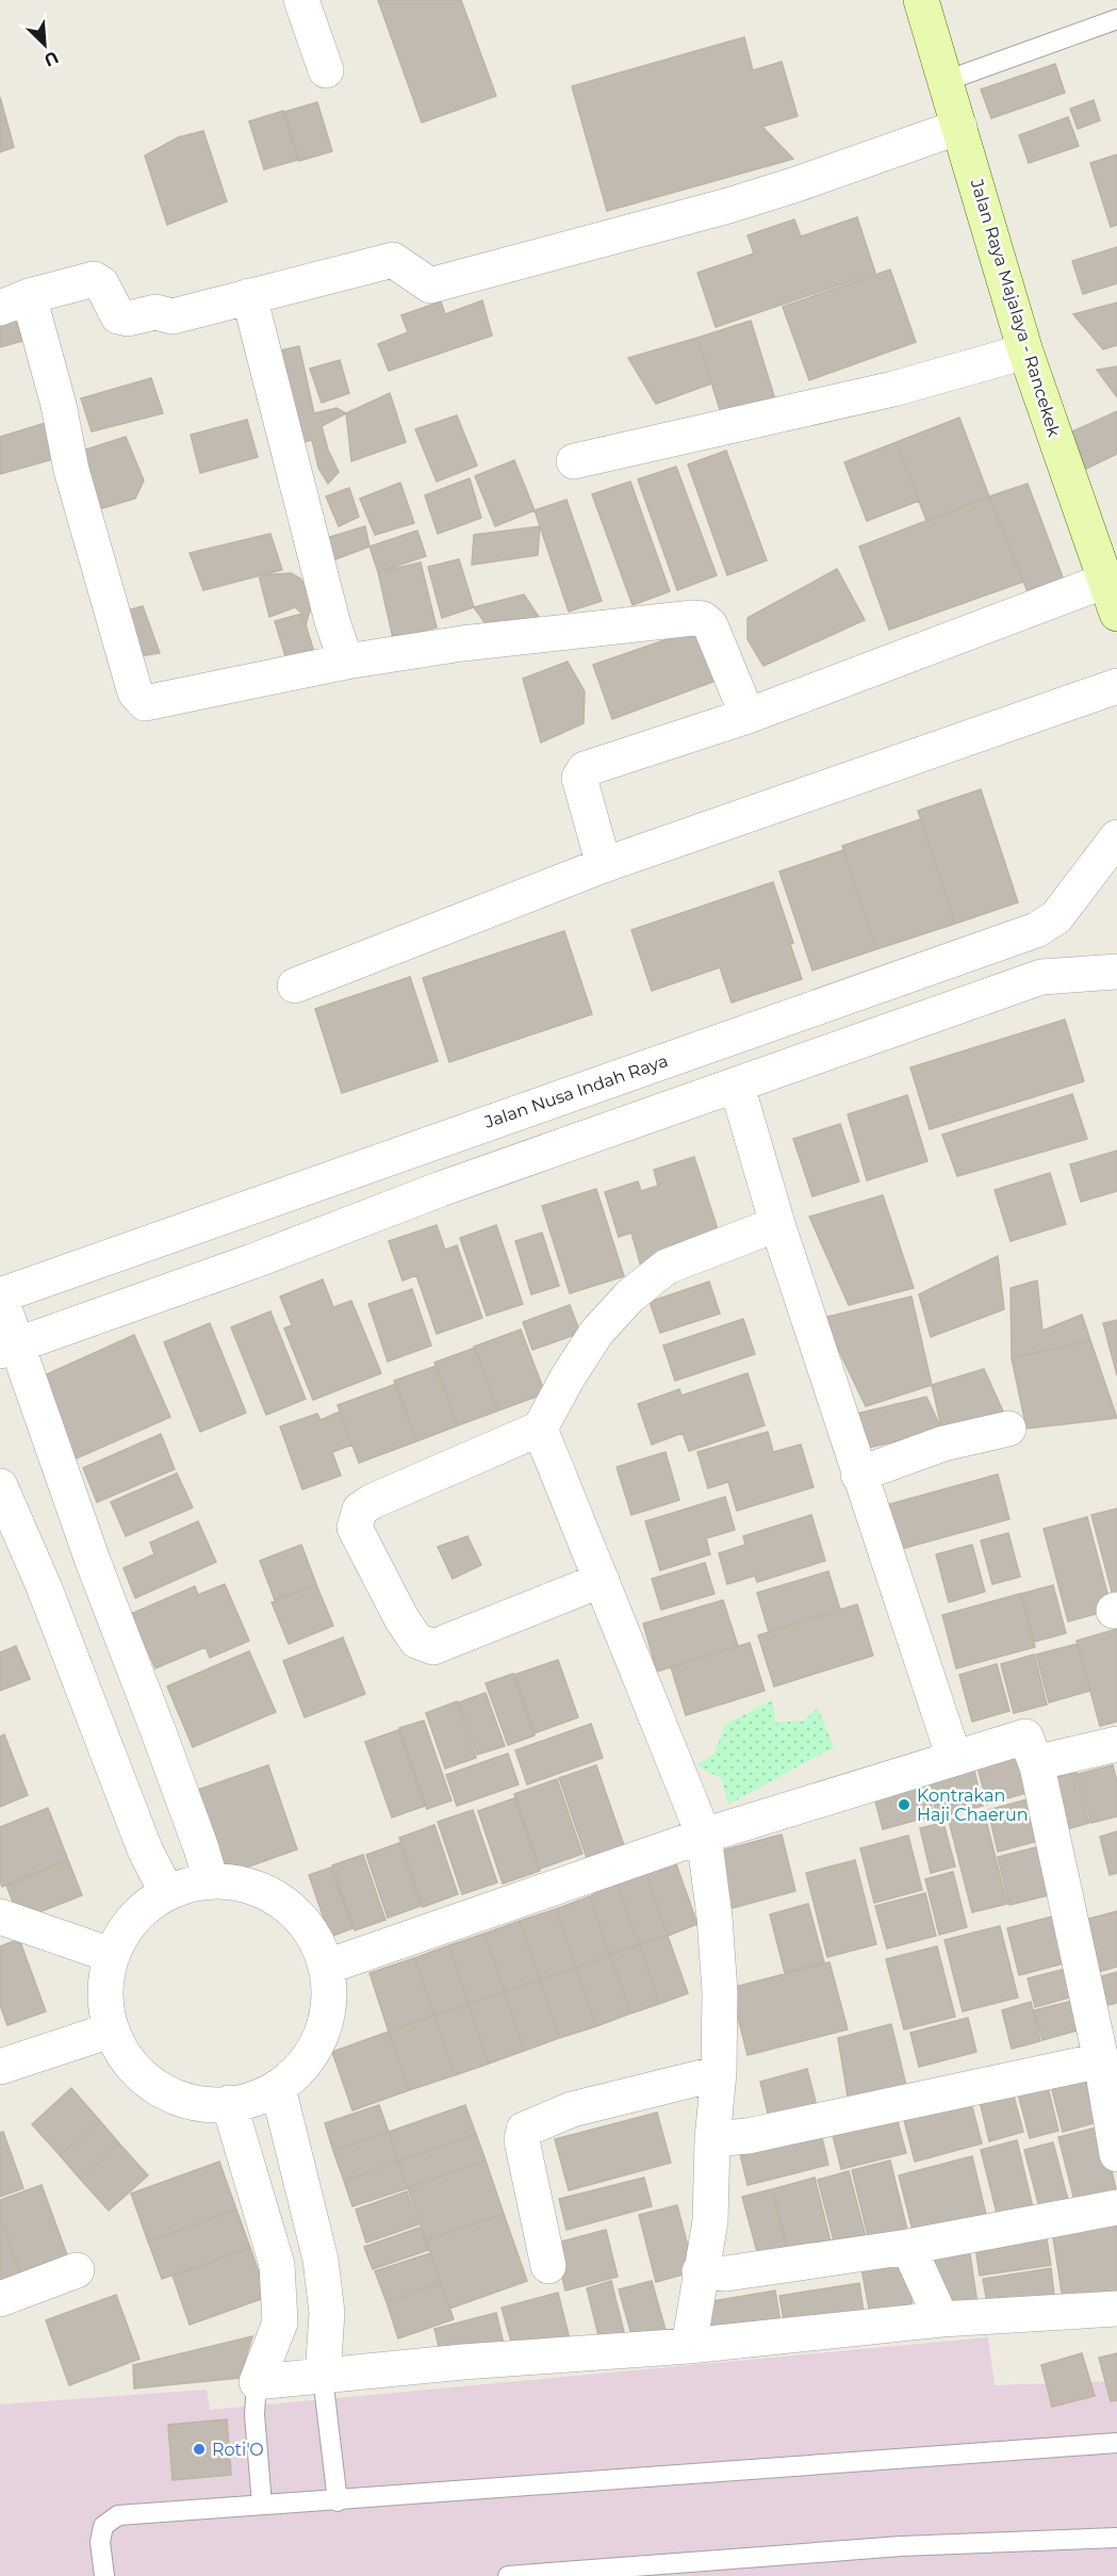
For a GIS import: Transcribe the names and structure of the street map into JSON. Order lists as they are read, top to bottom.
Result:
{
  "streets": {
    "main road": ["Jalan Raya Majalaya - Rancekek"],
    "street": ["Jalan Nusa Indah Raya"]
  },
  "places": ["Kontrakan Haji Chaerun", "Roti'O"],
  "north": "bottom right"
}
